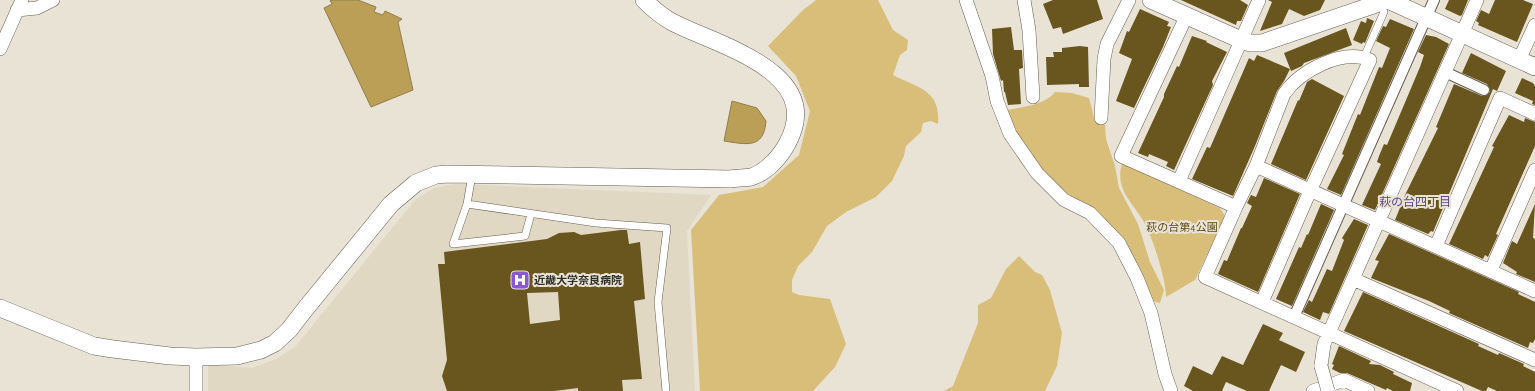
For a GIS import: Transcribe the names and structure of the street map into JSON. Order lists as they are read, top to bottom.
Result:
{
  "districts": ["萩の台四丁目"],
  "parks": ["萩の台第4公園"],
  "places": {
    "hospital": ["近畿大学奈良病院"]
  }
}
